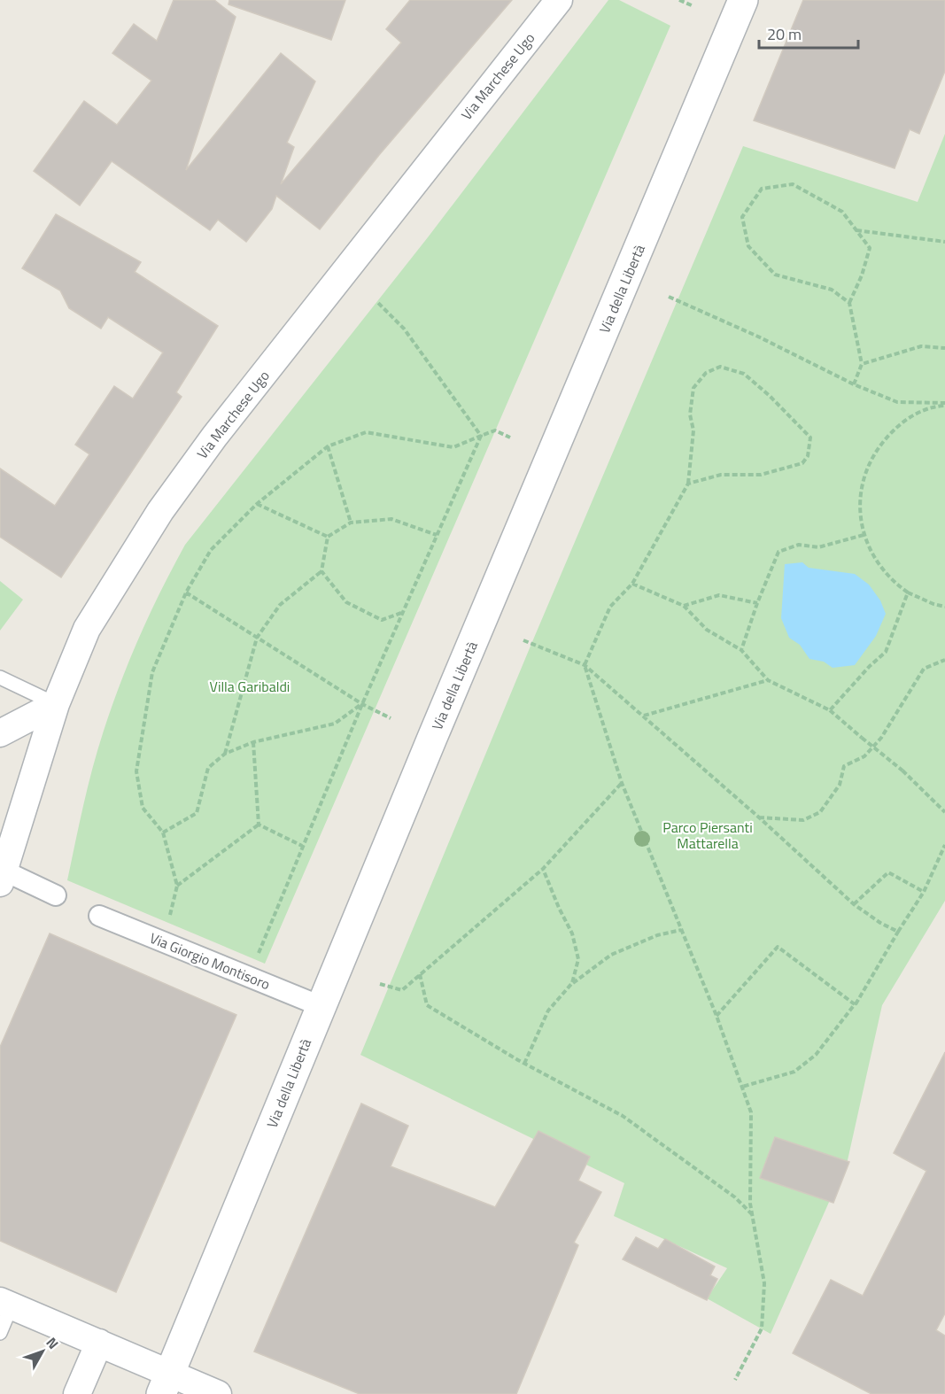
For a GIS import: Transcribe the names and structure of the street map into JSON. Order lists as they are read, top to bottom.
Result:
{
  "streets": {
    "street": ["Via Marchese Ugo", "Via della Libertà", "Via Giorgio Montisoro"]
  },
  "crossings": [
    ["Via della Libertà", "Via Giorgio Montisoro"]
  ],
  "parks": ["Villa Garibaldi", "Parco Piersanti Mattarella"],
  "scale_bar": "20 m",
  "north": "top right"
}
